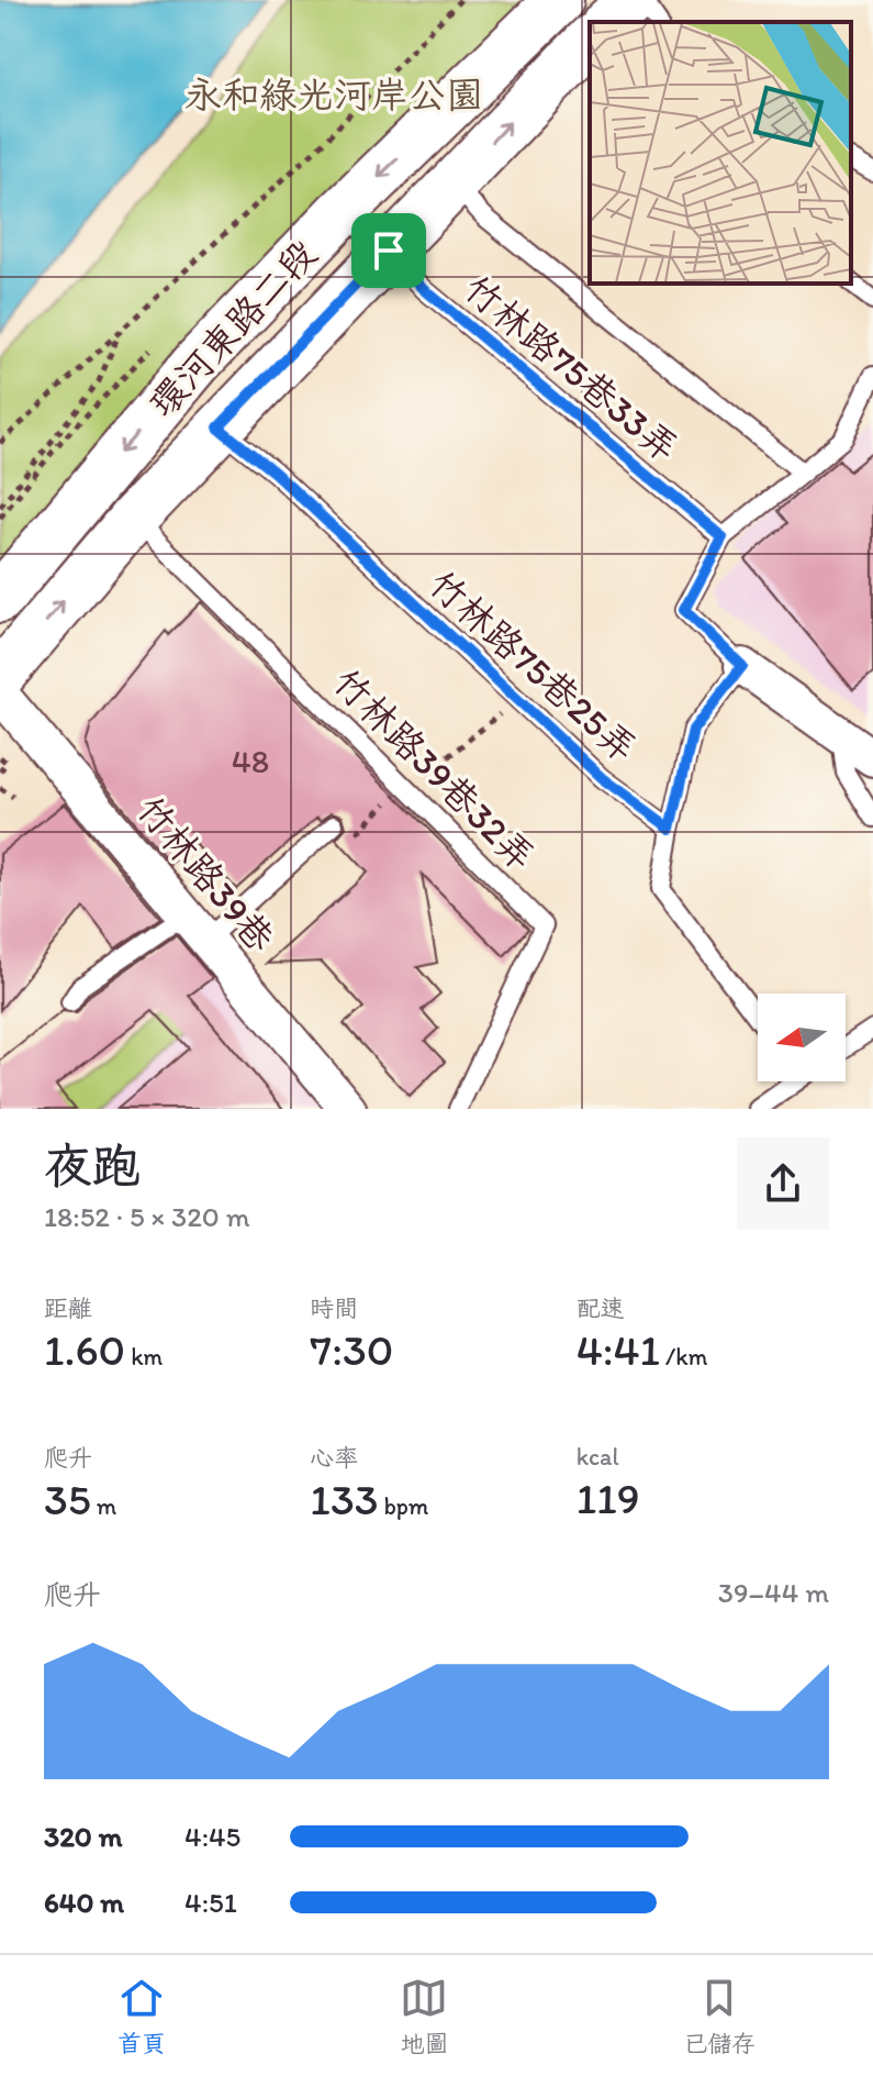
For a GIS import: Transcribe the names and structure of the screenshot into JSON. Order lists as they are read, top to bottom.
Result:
{
  "streets": {
    "street": ["環河東路二段", "竹林路39巷"],
    "lane": ["竹林路75巷33弄", "竹林路75巷25弄", "竹林路39巷32弄"]
  },
  "crossings": [
    ["環河東路二段", "竹林路75巷33弄"],
    ["環河東路二段", "竹林路75巷25弄"],
    ["環河東路二段", "竹林路39巷32弄"]
  ],
  "parks": ["永和綠光河岸公園"],
  "house_numbers": ["48"],
  "north": "left",
  "page": {
    "heading": ["夜跑", "18:52 · 5 × 320 m"],
    "stats": [
      ["距離", "1.60 km"],
      ["時間", "7:30"],
      ["配速", "4:41 /km"],
      ["爬升", "35 m"],
      ["心率", "133 bpm"],
      ["kcal", "119"]
    ],
    "chart": ["爬升", "39–44 m"],
    "list": [
      {
        "name": "320 m",
        "note": "4:45"
      },
      {
        "name": "640 m",
        "note": "4:51"
      }
    ],
    "tabs": ["首頁", "地圖", "已儲存"]
  }
}
